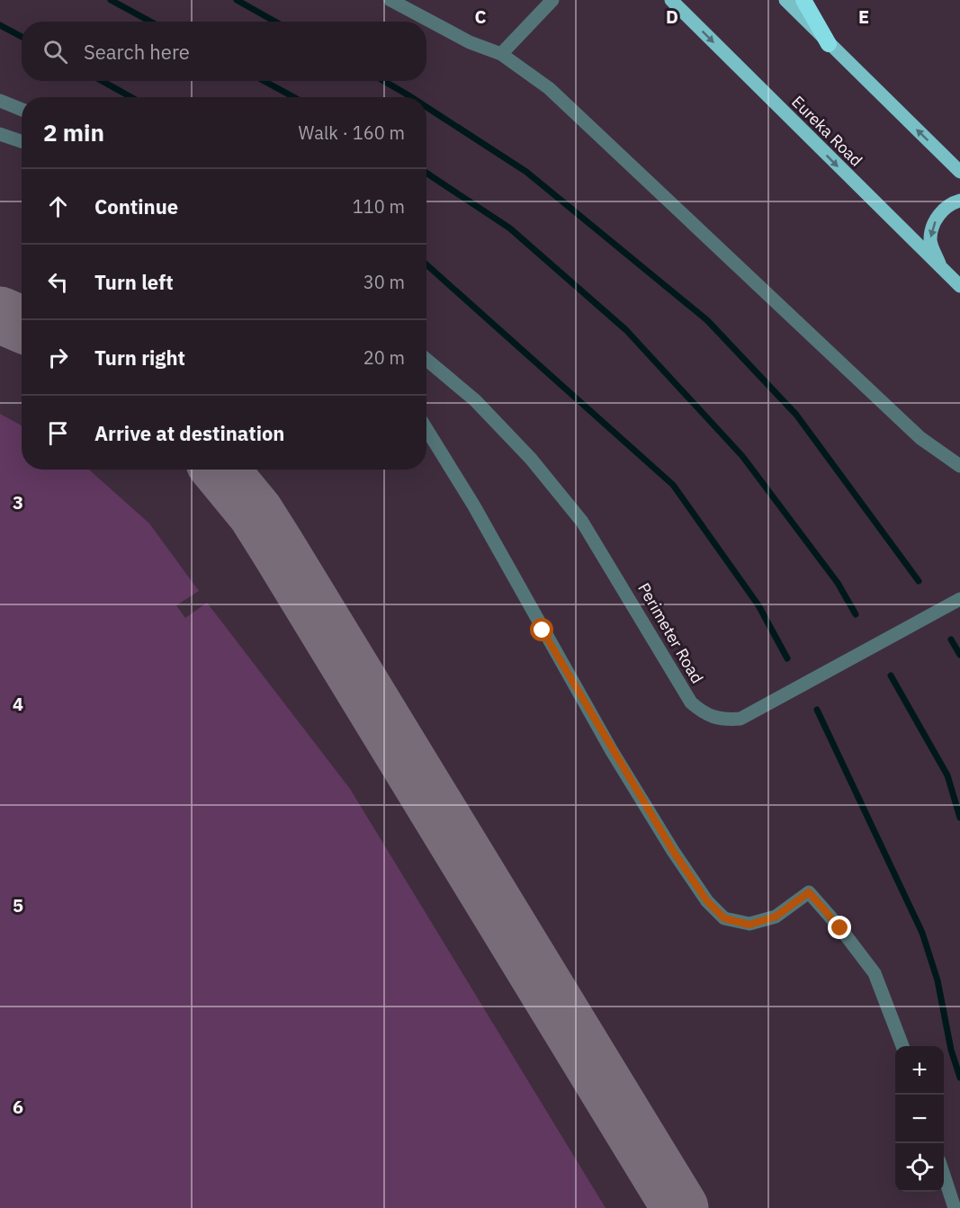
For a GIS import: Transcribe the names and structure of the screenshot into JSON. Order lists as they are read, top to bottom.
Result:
{
  "streets": {
    "main road": ["Eureka Road"],
    "lane": ["Perimeter Road"]
  },
  "page": {
    "search": "Search here",
    "heading": ["2 min", "Walk · 160 m"],
    "list": [
      ["Continue", "110 m"],
      ["Turn left", "30 m"],
      ["Turn right", "20 m"],
      "Arrive at destination"
    ],
    "map_buttons": ["+", "−"]
  },
  "grid": {
    "columns": ["C", "D", "E"],
    "rows": [
      "3",
      "4",
      "5",
      "6"
    ]
  }
}
